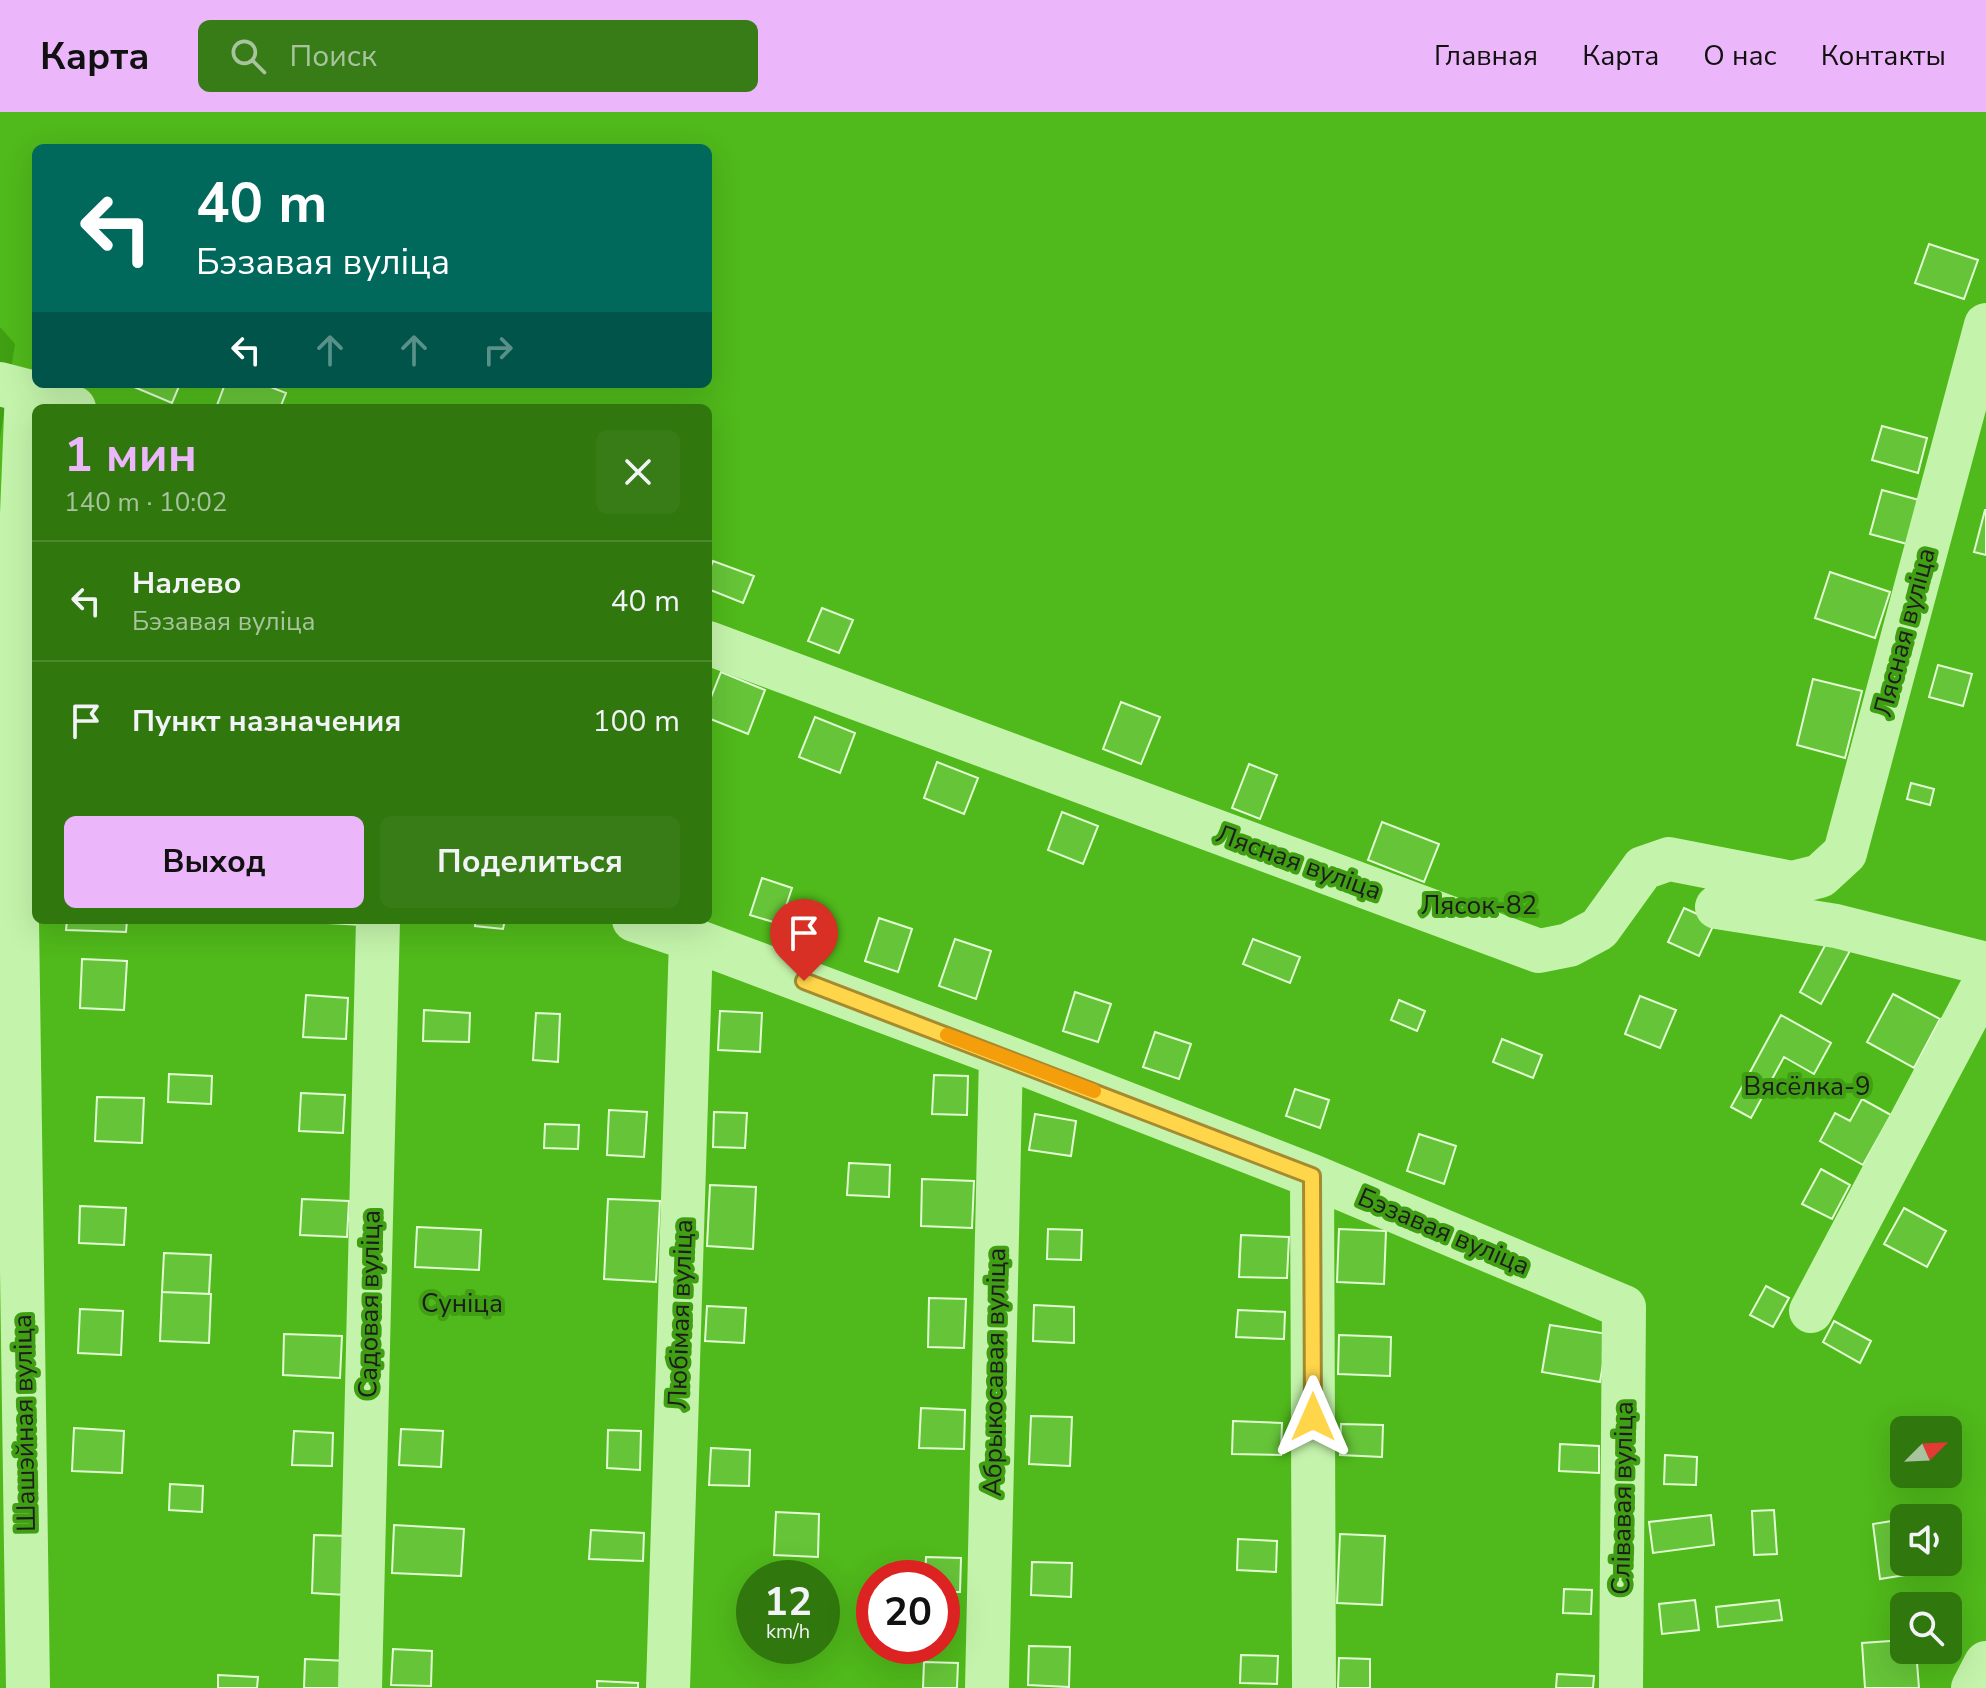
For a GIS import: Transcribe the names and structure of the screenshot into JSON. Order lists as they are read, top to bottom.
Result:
{
  "streets": {
    "lane": [
      "Лясная вуліца",
      "Бэзавая вуліца",
      "Садовая вуліца",
      "Любімая вуліца",
      "Абрыкосавая вуліца",
      "Шашэйная вуліца",
      "Слівавая вуліца"
    ]
  },
  "crossings": [
    ["Бэзавая вуліца", "Любімая вуліца"],
    ["Бэзавая вуліца", "Абрыкосавая вуліца"],
    ["Бэзавая вуліца", "Слівавая вуліца"]
  ],
  "parks": ["Лясок-82", "Вясёлка-9", "Суніца"],
  "north": "top right",
  "page": {
    "header": "Карта",
    "search": "Поиск",
    "nav": [
      "Главная",
      "Карта",
      "О нас",
      "Контакты"
    ],
    "turn": ["40 m", "Бэзавая вуліца"],
    "heading": ["1 мин", "140 m · 10:02"],
    "list": [
      {
        "name": "Налево",
        "note": "Бэзавая вуліца",
        "value": "40 m"
      },
      {
        "name": "Пункт назначения",
        "value": "100 m"
      }
    ],
    "buttons": ["Выход", "Поделиться"],
    "speed": "12 km/h",
    "limit": "20"
  }
}
